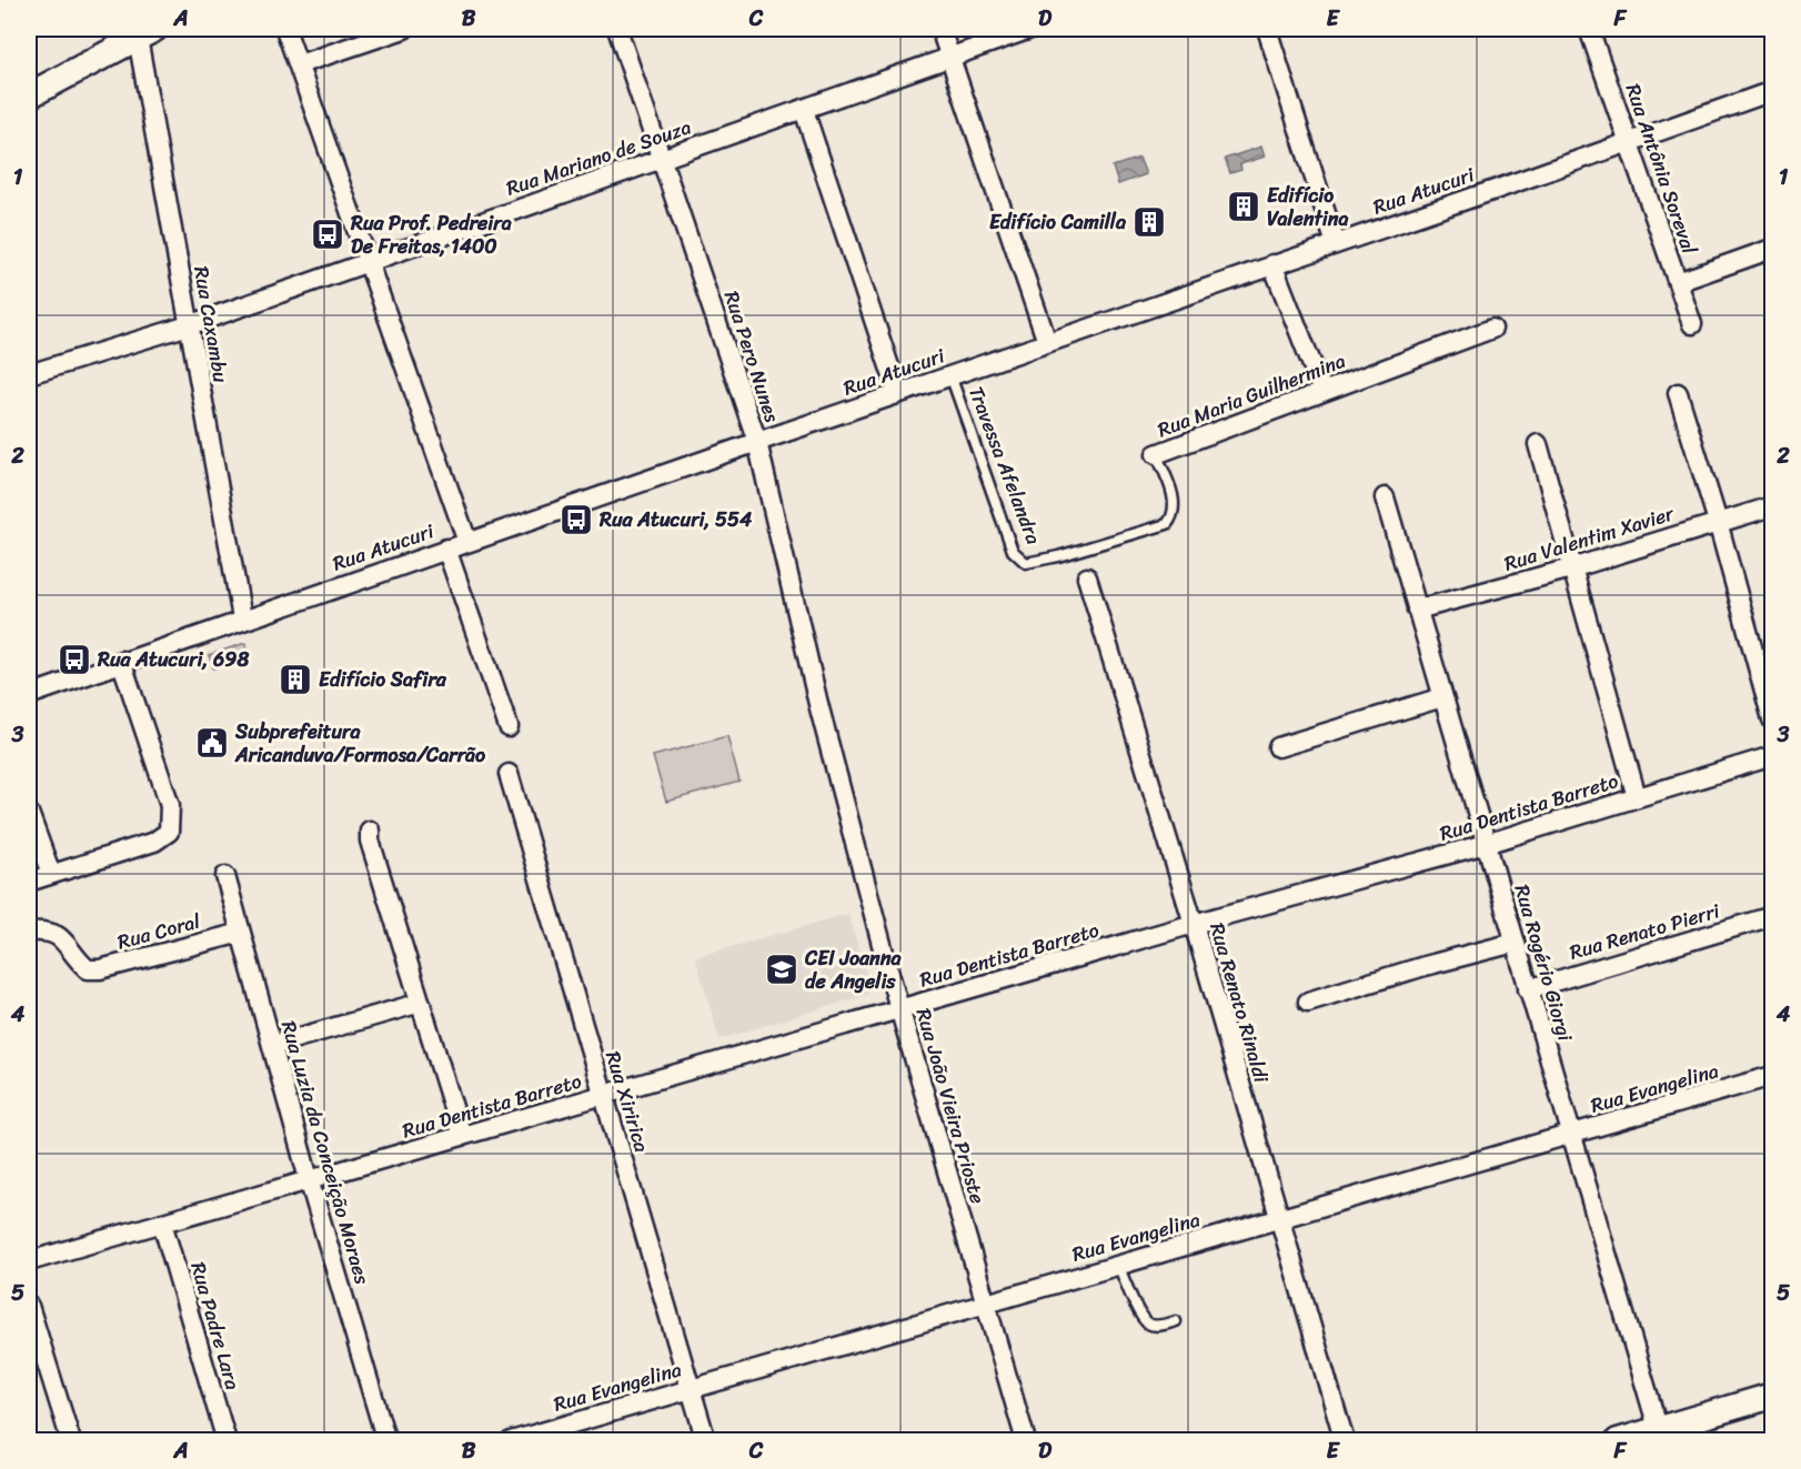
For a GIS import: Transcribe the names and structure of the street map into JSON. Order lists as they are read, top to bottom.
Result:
{
  "streets": {
    "street": [
      "Rua Mariano de Souza",
      "Rua Antônia Soreval",
      "Rua Atucuri",
      "Rua Caxambu",
      "Rua Pero Nunes",
      "Rua Maria Guilhermina",
      "Rua Valentim Xavier",
      "Rua Dentista Barreto",
      "Rua Coral",
      "Rua Renato Pierri",
      "Rua Rogério Giorgi",
      "Rua Renato Rinaldi",
      "Rua Evangelina",
      "Rua Xiririca",
      "Rua João Vieira Prioste",
      "Rua Luzia da Conceição Moraes",
      "Rua Padre Lara"
    ],
    "lane": ["Travessa Afelandra"]
  },
  "crossings": [
    ["Rua Mariano de Souza", "Rua Caxambu"],
    ["Rua Mariano de Souza", "Rua Pero Nunes"],
    ["Rua Antônia Soreval", "Rua Atucuri"],
    ["Rua Atucuri", "Rua Caxambu"],
    ["Rua Atucuri", "Rua Pero Nunes"],
    ["Rua Atucuri", "Travessa Afelandra"],
    ["Rua Pero Nunes", "Rua João Vieira Prioste"],
    ["Rua Maria Guilhermina", "Travessa Afelandra"],
    ["Rua Valentim Xavier", "Rua Rogério Giorgi"],
    ["Rua Dentista Barreto", "Rua Rogério Giorgi"],
    ["Rua Dentista Barreto", "Rua Renato Rinaldi"],
    ["Rua Dentista Barreto", "Rua Xiririca"],
    ["Rua Dentista Barreto", "Rua João Vieira Prioste"],
    ["Rua Dentista Barreto", "Rua Luzia da Conceição Moraes"],
    ["Rua Dentista Barreto", "Rua Padre Lara"],
    ["Rua Coral", "Rua Luzia da Conceição Moraes"],
    ["Rua Renato Pierri", "Rua Rogério Giorgi"],
    ["Rua Rogério Giorgi", "Rua Evangelina"],
    ["Rua Renato Rinaldi", "Rua Evangelina"],
    ["Rua Evangelina", "Rua Xiririca"],
    ["Rua Evangelina", "Rua João Vieira Prioste"]
  ],
  "places": {
    "building": ["Edifício Valentina", "Edifício Camilla", "Edifício Safira"],
    "bus stop": ["Rua Prof. Pedreira De Freitas, 1400", "Rua Atucuri, 554", "Rua Atucuri, 698"],
    "public building": ["Subprefeitura Aricanduva/Formosa/Carrão"],
    "school or university": ["CEI Joanna de Angelis"]
  },
  "grid": {
    "columns": [
      "A",
      "B",
      "C",
      "D",
      "E",
      "F"
    ],
    "rows": [
      "1",
      "2",
      "3",
      "4",
      "5"
    ]
  }
}
